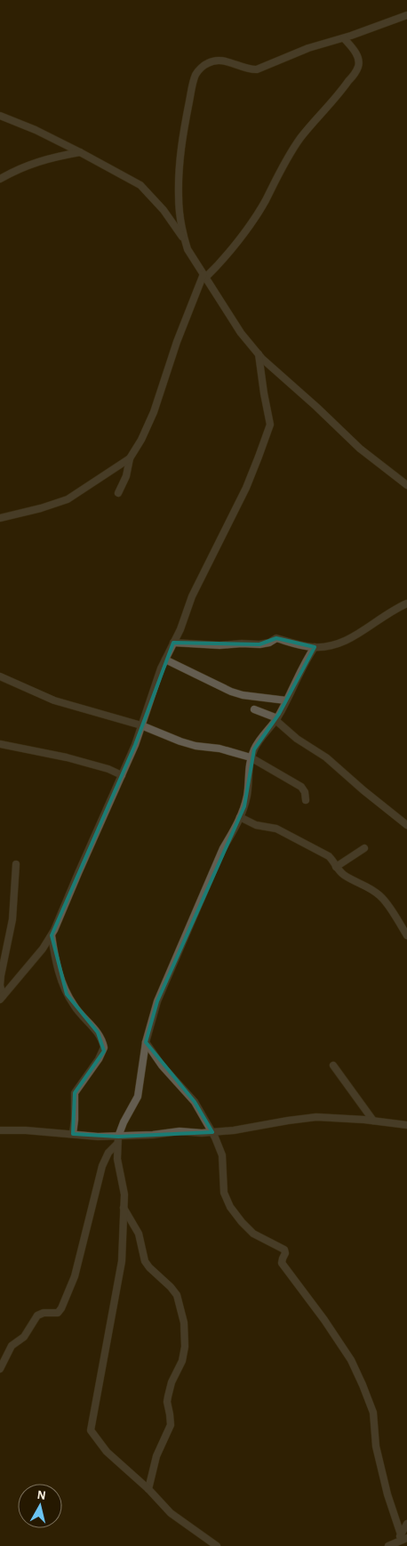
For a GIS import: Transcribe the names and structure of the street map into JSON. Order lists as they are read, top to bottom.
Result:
{
  "north": "top"
}
